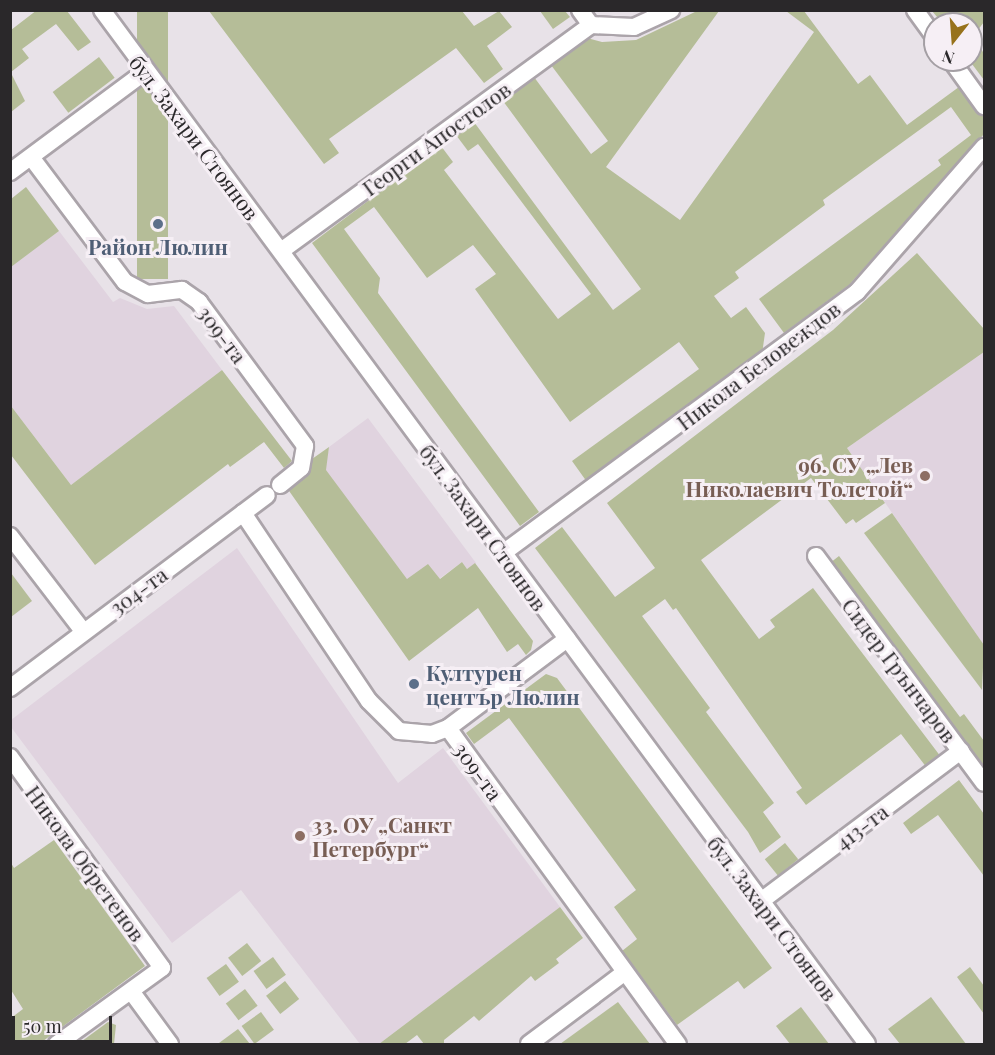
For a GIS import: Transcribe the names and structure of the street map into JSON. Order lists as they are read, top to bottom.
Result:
{
  "streets": {
    "street": [
      "бул. Захари Стоянов",
      "Георги Апостолов",
      "309-та",
      "Никола Беловеждов",
      "304-та",
      "Сидер Грънчаров",
      "413-та",
      "Никола Обретенов"
    ]
  },
  "crossings": [
    ["бул. Захари Стоянов", "Георги Апостолов"],
    ["бул. Захари Стоянов", "Никола Беловеждов"],
    ["бул. Захари Стоянов", "413-та"],
    ["309-та", "304-та"],
    ["Сидер Грънчаров", "413-та"]
  ],
  "places": [
    "Район Люлин",
    "96. СУ „Лев Николаевич Толстой“",
    "Културен център Люлин",
    "33. ОУ „Санкт Петербург“"
  ],
  "scale_bar": "50 m",
  "north": "bottom"
}
